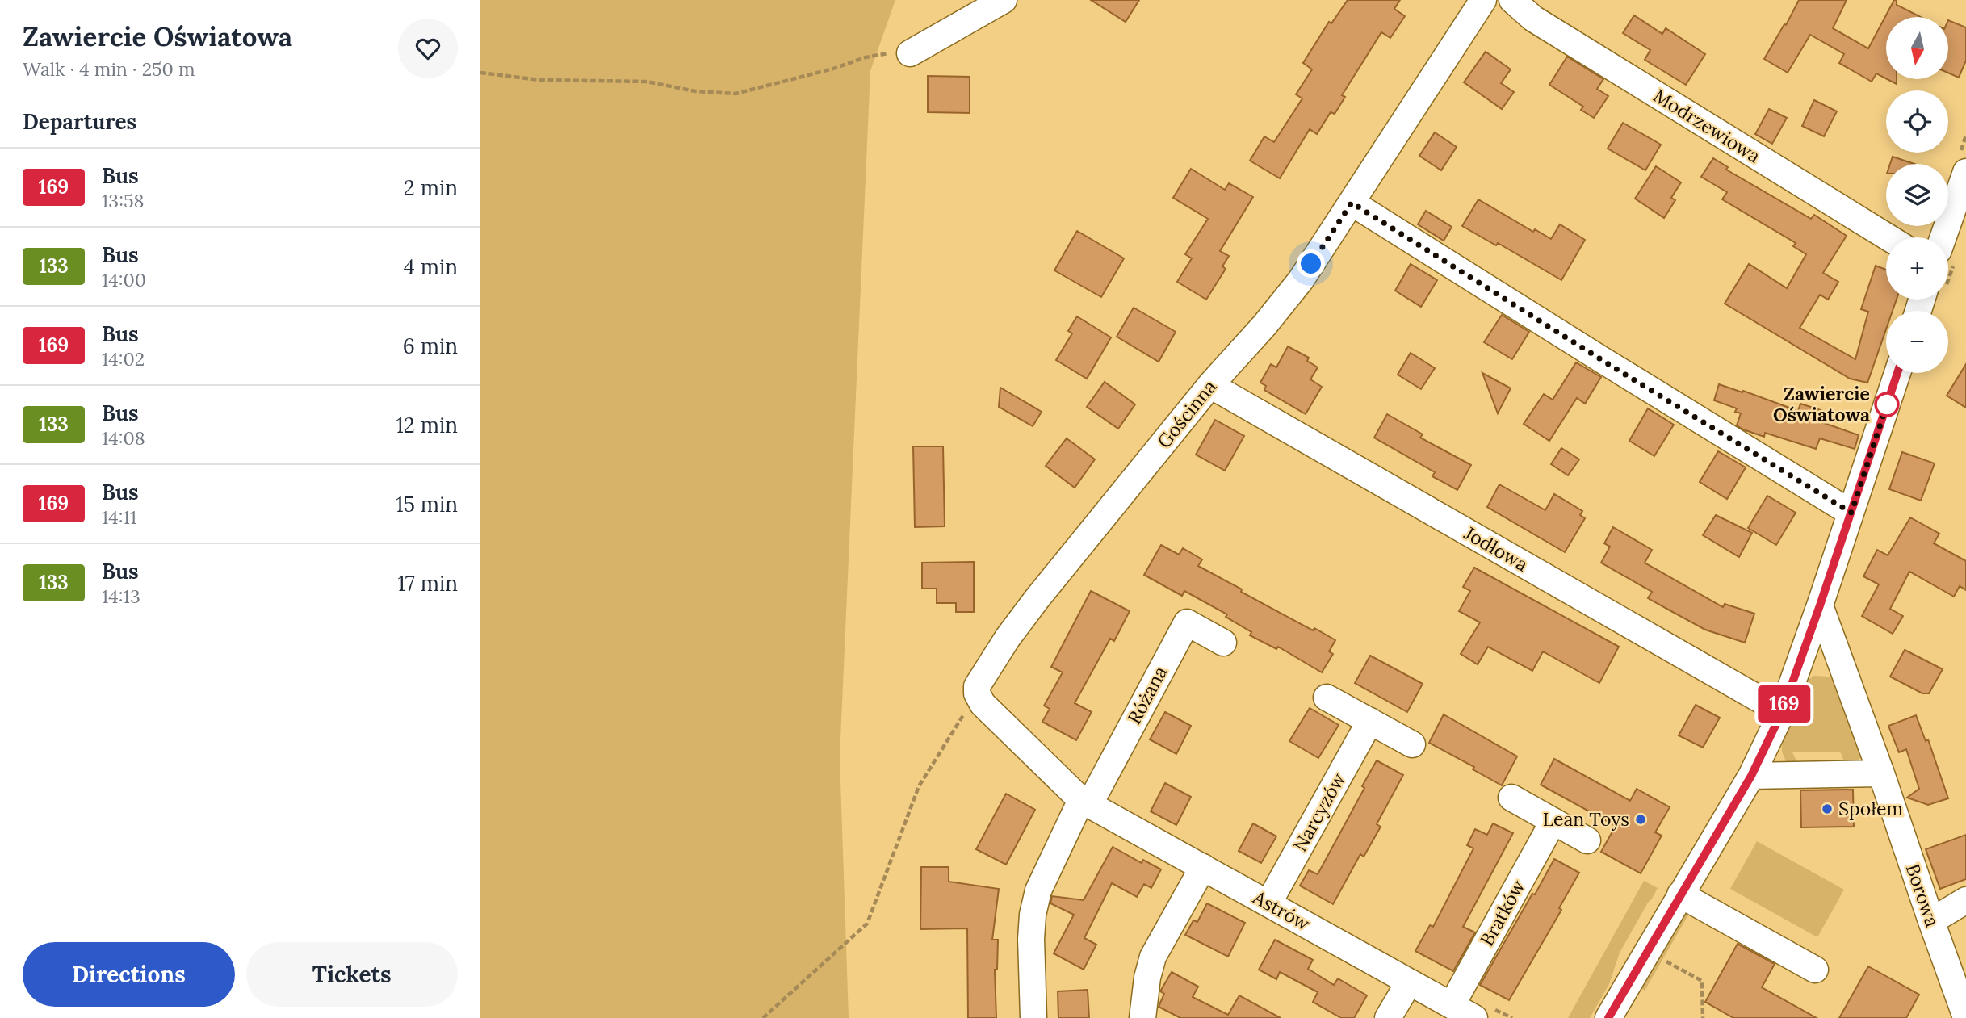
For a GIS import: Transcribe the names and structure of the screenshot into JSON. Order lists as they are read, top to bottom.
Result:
{
  "streets": {
    "street": [
      "Modrzewiowa",
      "Gościnna",
      "Jodłowa",
      "Różana",
      "Narcyzów",
      "Borowa",
      "Astrów",
      "Bratków"
    ]
  },
  "crossings": [
    ["Gościnna", "Jodłowa"],
    ["Różana", "Astrów"],
    ["Narcyzów", "Astrów"],
    ["Astrów", "Bratków"]
  ],
  "places": ["Zawiercie Oświatowa", "Społem", "Lean Toys"],
  "lines": ["bus line 169"],
  "north": "bottom",
  "page": {
    "heading": [
      ["Zawiercie Oświatowa", "Walk · 4 min · 250 m"],
      "Departures"
    ],
    "on_map": "169",
    "map_buttons": ["+", "−"],
    "list": [
      {
        "mark": "169",
        "name": "Bus",
        "note": "13:58",
        "value": "2 min"
      },
      {
        "mark": "133",
        "name": "Bus",
        "note": "14:00",
        "value": "4 min"
      },
      {
        "mark": "169",
        "name": "Bus",
        "note": "14:02",
        "value": "6 min"
      },
      {
        "mark": "133",
        "name": "Bus",
        "note": "14:08",
        "value": "12 min"
      },
      {
        "mark": "169",
        "name": "Bus",
        "note": "14:11",
        "value": "15 min"
      },
      {
        "mark": "133",
        "name": "Bus",
        "note": "14:13",
        "value": "17 min"
      }
    ],
    "buttons": ["Directions", "Tickets"]
  }
}
